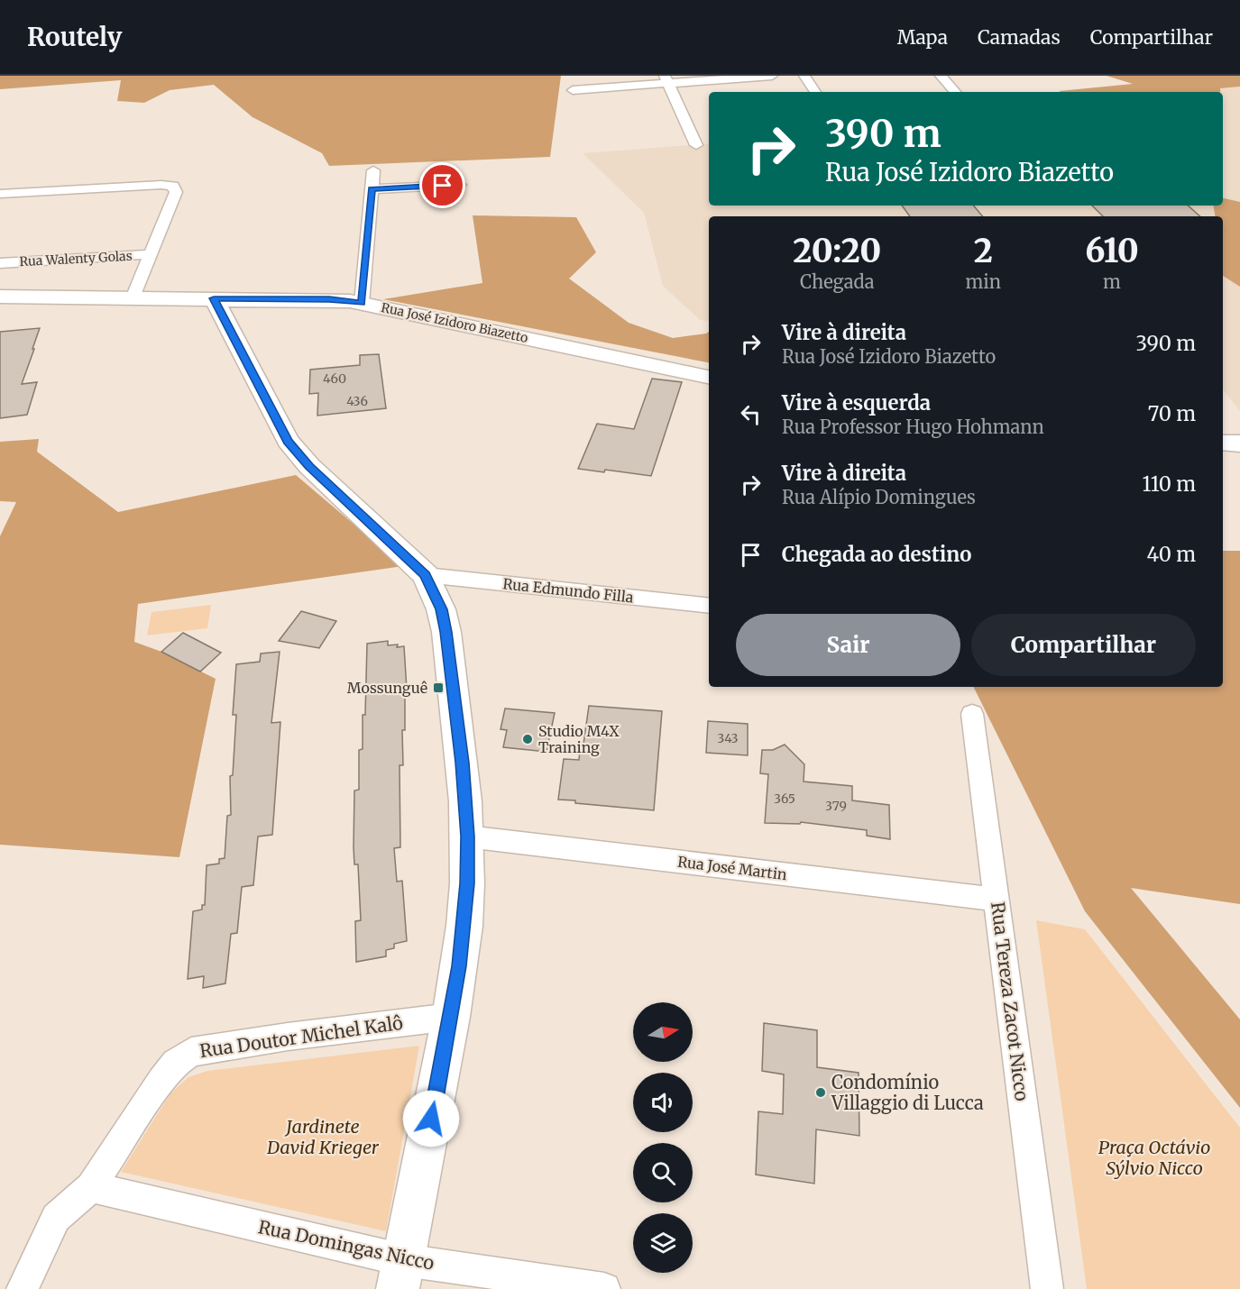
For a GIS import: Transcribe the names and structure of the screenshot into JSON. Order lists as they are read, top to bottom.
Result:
{
  "streets": {
    "street": [
      "Rua Walenty Golas",
      "Rua José Izidoro Biazetto",
      "Rua Edmundo Filla",
      "Rua José Martin",
      "Rua Tereza Zacot Nicco",
      "Rua Doutor Michel Kalô",
      "Rua Domingas Nicco"
    ]
  },
  "crossings": [
    ["Rua José Martin", "Rua Tereza Zacot Nicco"],
    ["Rua Doutor Michel Kalô", "Rua Domingas Nicco"]
  ],
  "parks": ["Jardinete David Krieger", "Praça Octávio Sýlvio Nicco"],
  "places": {
    "transit": ["Mossunguê"],
    "other": ["Studio M4X Training", "Condomínio Villaggio di Lucca"]
  },
  "house_numbers": [
    "460",
    "436",
    "343",
    "365",
    "379"
  ],
  "north": "right",
  "page": {
    "header": "Routely",
    "nav": ["Mapa", "Camadas", "Compartilhar"],
    "turn": ["390 m", "Rua José Izidoro Biazetto"],
    "eta": [
      "20:20",
      "Chegada",
      "2",
      "min",
      "610",
      "m"
    ],
    "list": [
      {
        "name": "Vire à direita",
        "note": "Rua José Izidoro Biazetto",
        "value": "390 m"
      },
      {
        "name": "Vire à esquerda",
        "note": "Rua Professor Hugo Hohmann",
        "value": "70 m"
      },
      {
        "name": "Vire à direita",
        "note": "Rua Alípio Domingues",
        "value": "110 m"
      },
      {
        "name": "Chegada ao destino",
        "value": "40 m"
      }
    ],
    "buttons": ["Sair", "Compartilhar"]
  }
}
